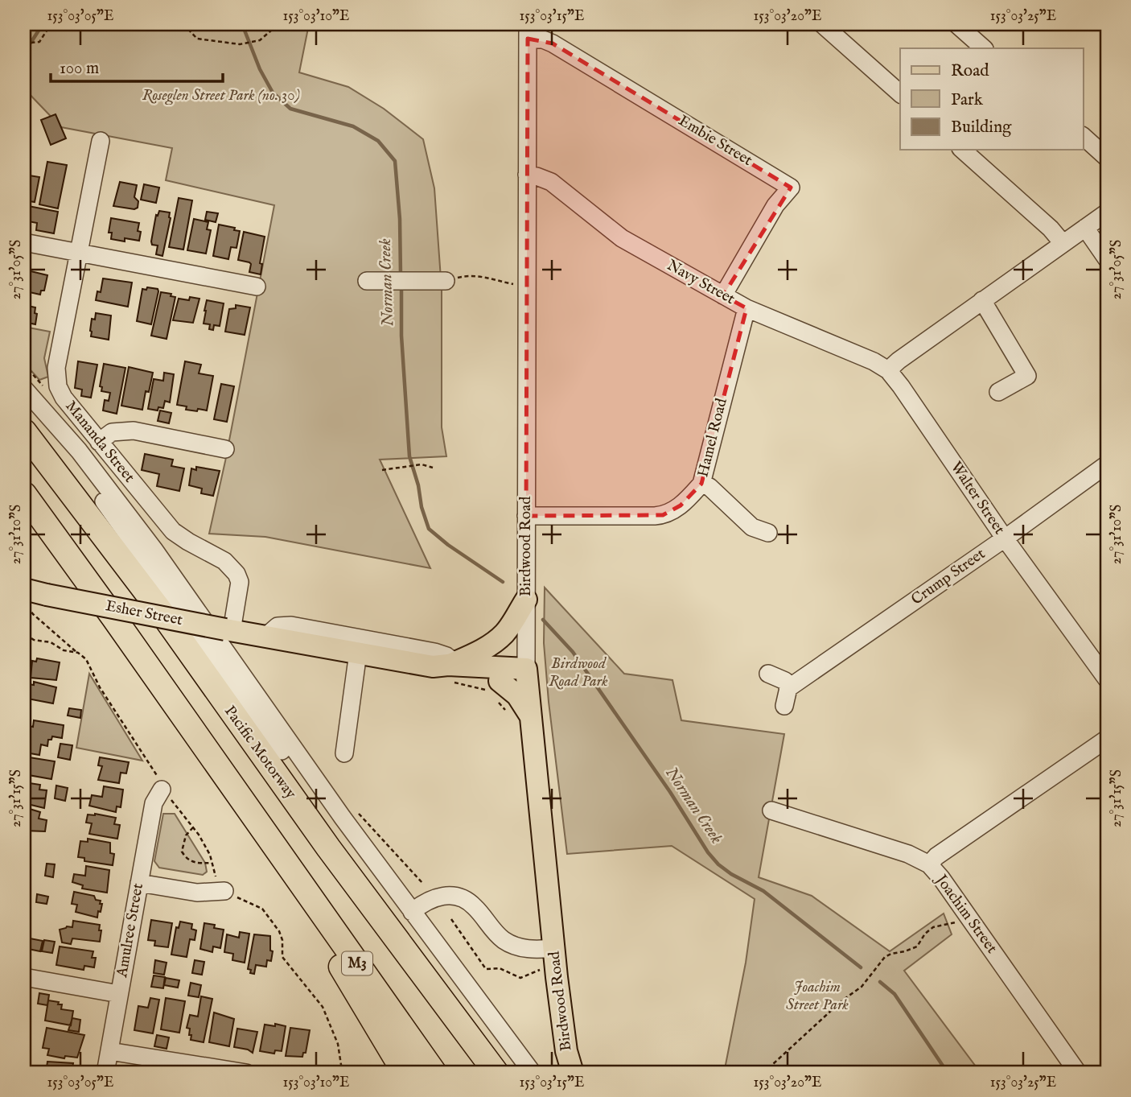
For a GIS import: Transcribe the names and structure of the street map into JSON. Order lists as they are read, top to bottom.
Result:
{
  "streets": {
    "highway": ["Pacific Motorway", "M3"],
    "main road": ["Birdwood Road", "Esher Street"],
    "street": [
      "Embie Street",
      "Navy Street",
      "Hamel Road",
      "Mananda Street",
      "Walter Street",
      "Crump Street",
      "Joachim Street",
      "Amulree Street"
    ]
  },
  "crossings": [
    ["Embie Street", "Navy Street"],
    ["Embie Street", "Birdwood Road"],
    ["Navy Street", "Hamel Road"],
    ["Navy Street", "Walter Street"],
    ["Navy Street", "Birdwood Road"],
    ["Hamel Road", "Birdwood Road"],
    ["Mananda Street", "Esher Street"],
    ["Walter Street", "Crump Street"],
    ["Birdwood Road", "Esher Street"]
  ],
  "water": ["Norman Creek"],
  "parks": ["Roseglen Street Park (no. 30)", "Birdwood Road Park", "Joachim Street Park"],
  "legend": ["Road", "Park", "Building"],
  "scale_bar": "100 m",
  "coordinates": [
    "153°03'05\"E",
    "153°03'10\"E",
    "153°03'15\"E",
    "153°03'20\"E",
    "153°03'25\"E",
    "27°31'05\"S",
    "27°31'10\"S",
    "27°31'15\"S"
  ]
}
